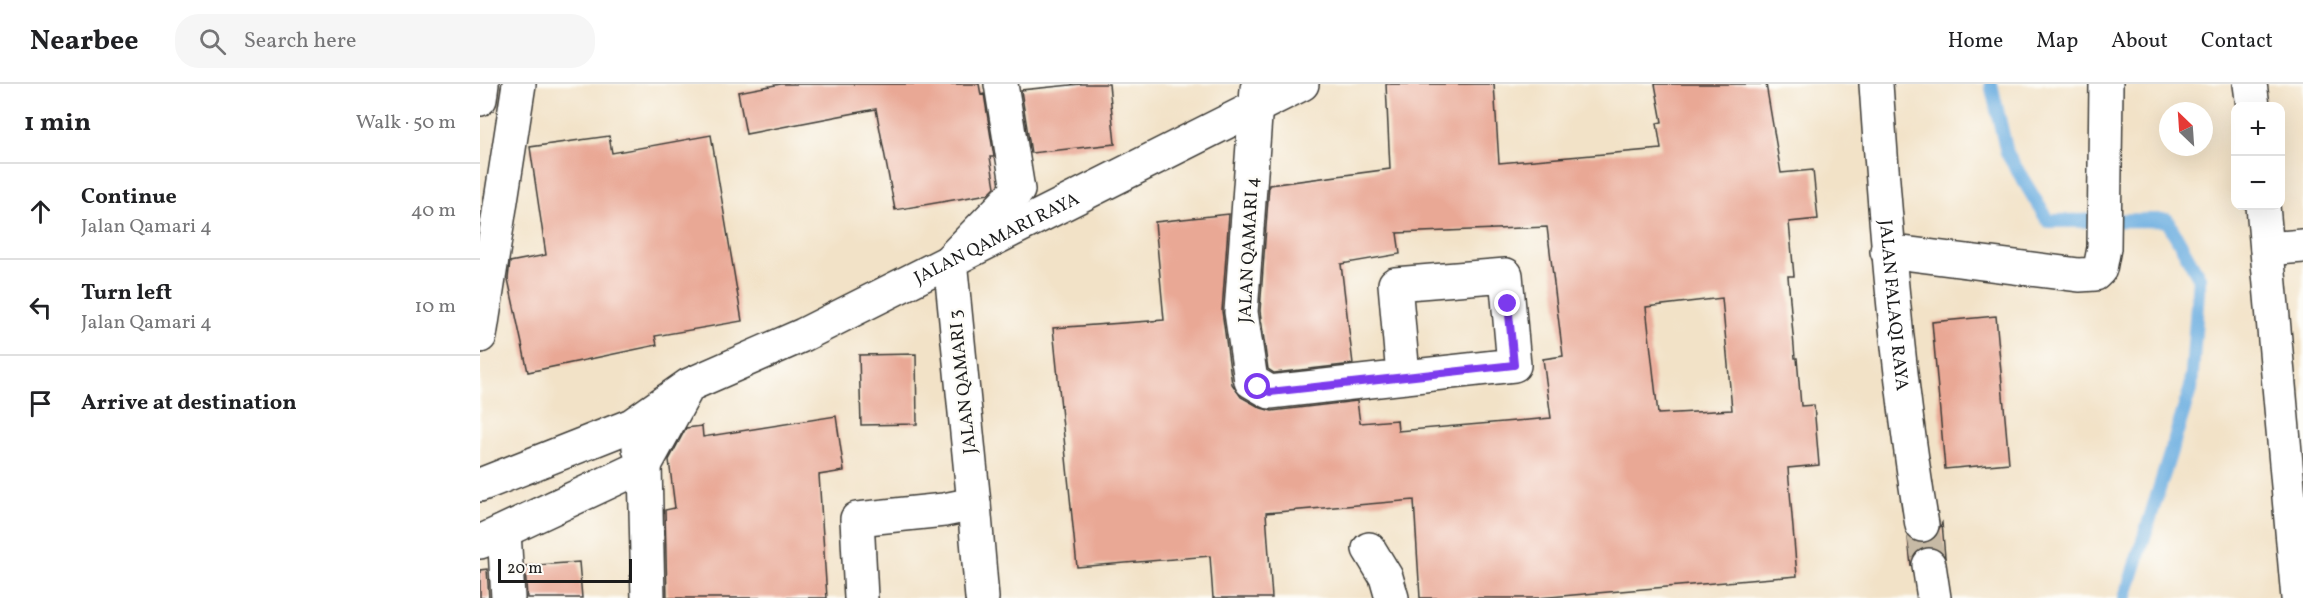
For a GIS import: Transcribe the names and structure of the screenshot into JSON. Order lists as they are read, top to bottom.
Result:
{
  "streets": {
    "street": [
      "JALAN QAMARI RAYA",
      "JALAN QAMARI 4",
      "JALAN FALAQI RAYA",
      "JALAN QAMARI 3"
    ]
  },
  "crossings": [
    ["JALAN QAMARI RAYA", "JALAN QAMARI 4"],
    ["JALAN QAMARI RAYA", "JALAN QAMARI 3"]
  ],
  "scale_bar": "20 m",
  "north": "top left",
  "page": {
    "header": "Nearbee",
    "search": "Search here",
    "nav": [
      "Home",
      "Map",
      "About",
      "Contact"
    ],
    "heading": ["1 min", "Walk · 50 m"],
    "map_buttons": ["+", "−"],
    "list": [
      ["Continue", "Jalan Qamari 4", "40 m"],
      ["Turn left", "Jalan Qamari 4", "10 m"],
      "Arrive at destination"
    ],
    "scale": "20 m"
  }
}
